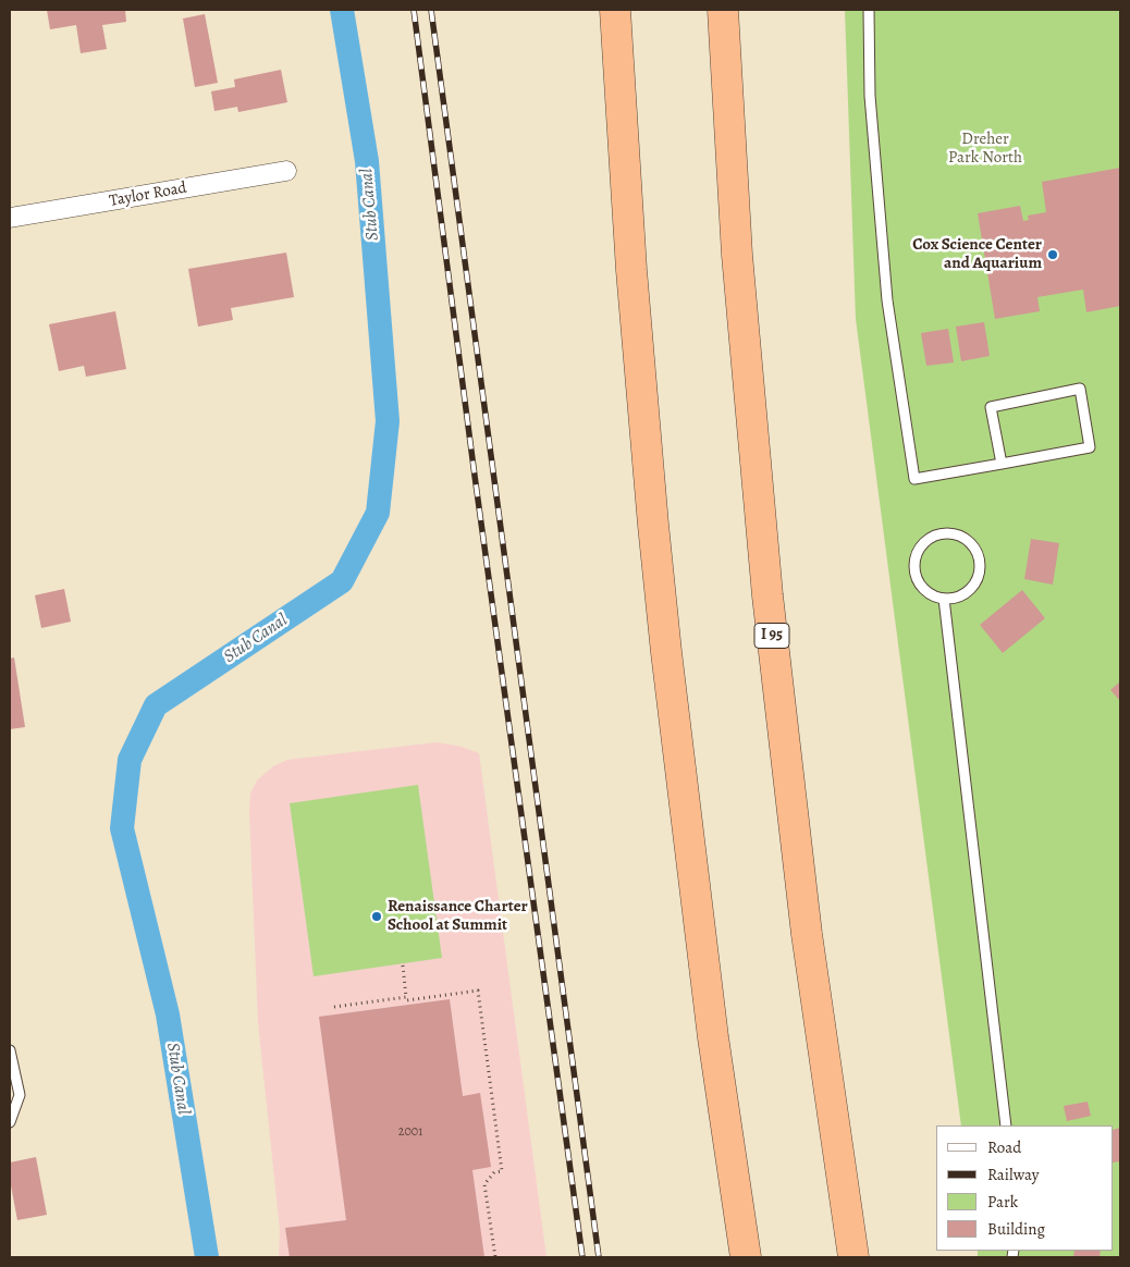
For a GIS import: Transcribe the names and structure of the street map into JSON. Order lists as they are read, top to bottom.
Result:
{
  "streets": {
    "highway": ["I 95"],
    "street": ["Taylor Road"]
  },
  "water": ["Stub Canal"],
  "parks": ["Dreher Park North"],
  "places": ["Cox Science Center and Aquarium", "Renaissance Charter School at Summit"],
  "house_numbers": ["2001"],
  "legend": [
    "Road",
    "Railway",
    "Park",
    "Building"
  ]
}
